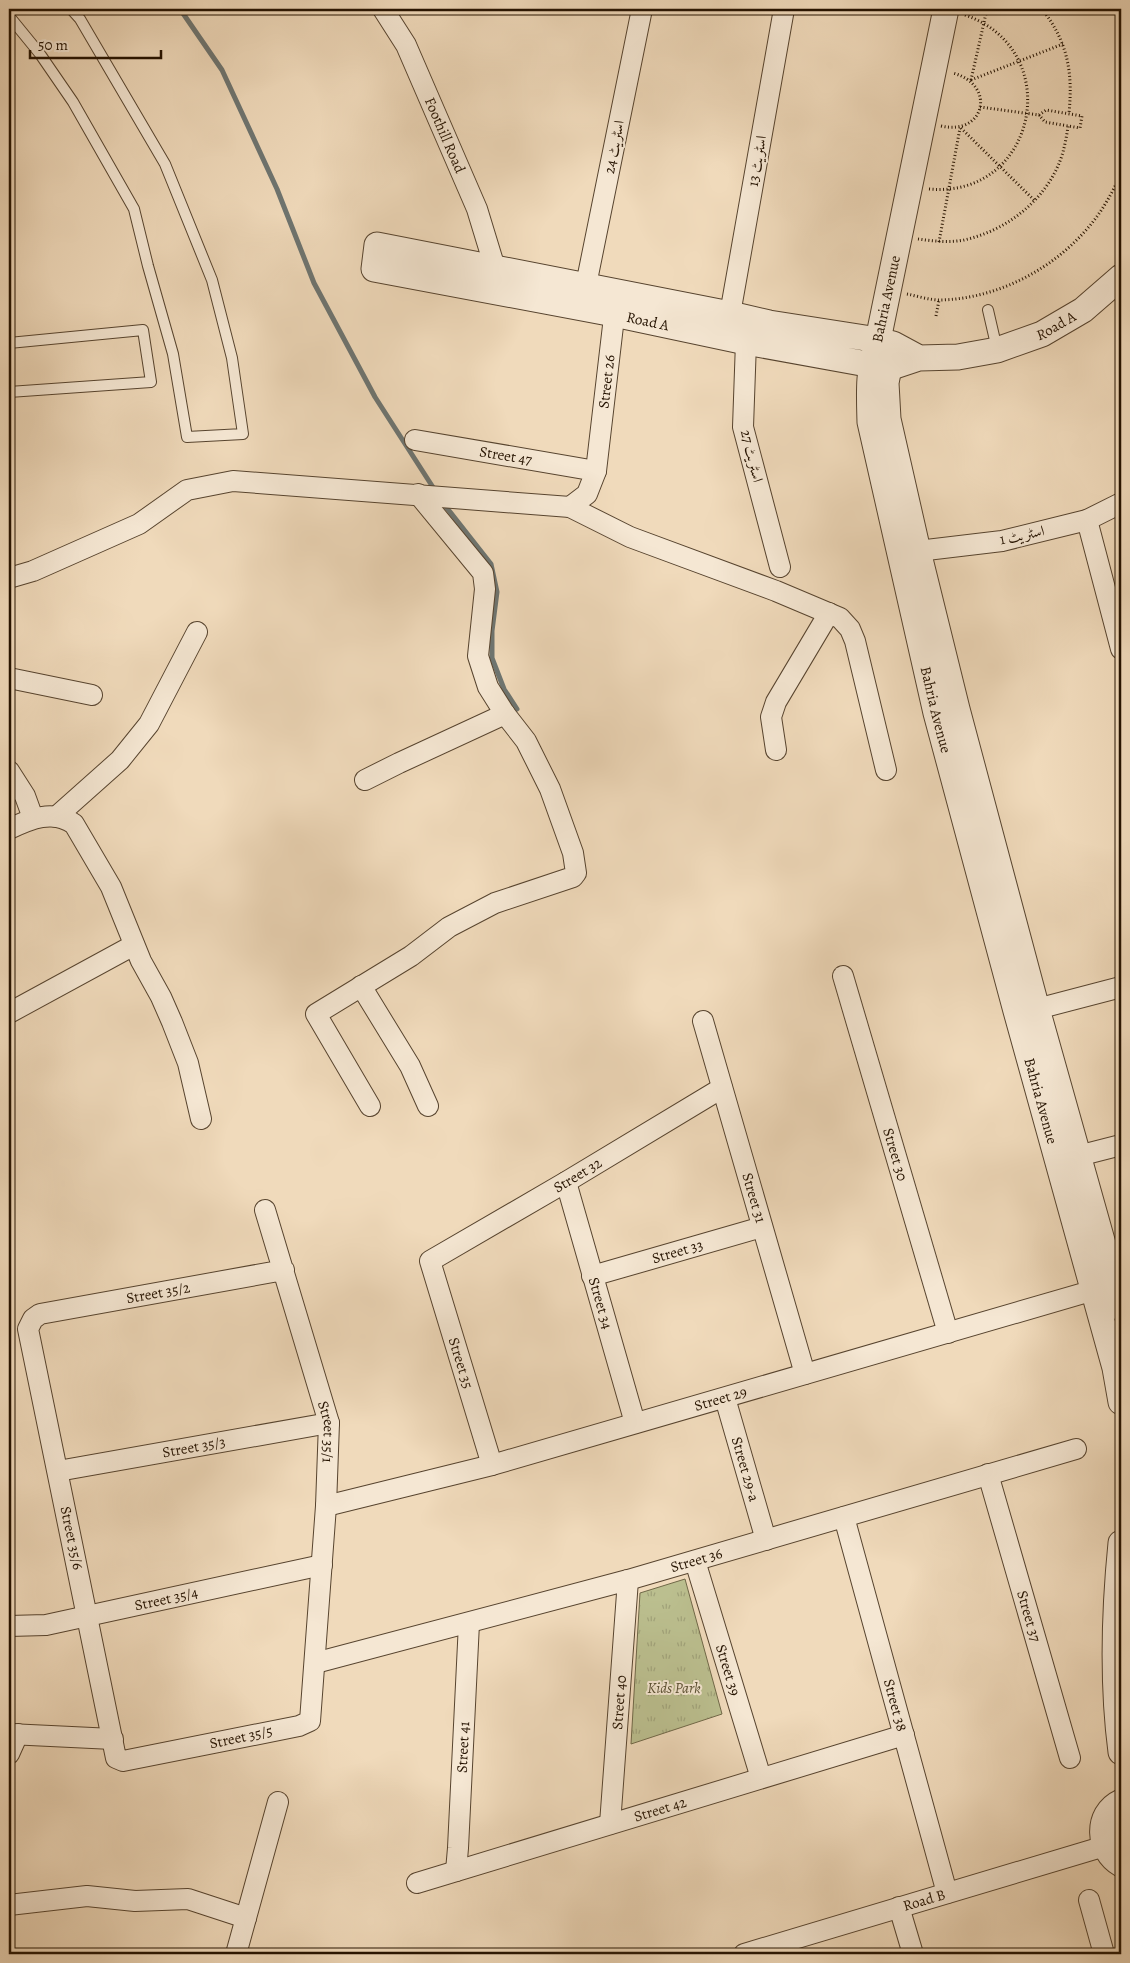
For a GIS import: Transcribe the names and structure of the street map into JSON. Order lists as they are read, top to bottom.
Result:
{
  "streets": {
    "street": [
      "Foothill Road",
      "اسٹریٹ 24",
      "اسٹریٹ 13",
      "Bahria Avenue",
      "Road A",
      "Street 26",
      "Street 47",
      "اسٹریٹ 27",
      "اسٹریٹ 1",
      "Street 30",
      "Street 32",
      "Street 31",
      "Street 33",
      "Street 35/2",
      "Street 34",
      "Street 35",
      "Street 29",
      "Street 35/1",
      "Street 35/3",
      "Street 29-a",
      "Street 35/6",
      "Street 36",
      "Street 35/4",
      "Street 37",
      "Street 39",
      "Street 40",
      "Street 38",
      "Street 35/5",
      "Street 41",
      "Street 42",
      "Road B"
    ]
  },
  "crossings": [
    ["Foothill Road", "Road A"],
    ["اسٹریٹ 24", "Road A"],
    ["اسٹریٹ 13", "Road A"],
    ["Bahria Avenue", "Road A"],
    ["Bahria Avenue", "اسٹریٹ 1"],
    ["Bahria Avenue", "Street 29"],
    ["Road A", "Street 26"],
    ["Road A", "اسٹریٹ 27"],
    ["Street 26", "Street 47"],
    ["Street 30", "Street 29"],
    ["Street 32", "Street 31"],
    ["Street 32", "Street 34"],
    ["Street 32", "Street 35"],
    ["Street 31", "Street 33"],
    ["Street 31", "Street 29"],
    ["Street 33", "Street 34"],
    ["Street 35/2", "Street 35/1"],
    ["Street 35/2", "Street 35/6"],
    ["Street 34", "Street 29"],
    ["Street 35", "Street 29"],
    ["Street 29", "Street 35/1"],
    ["Street 29", "Street 29-a"],
    ["Street 35/1", "Street 35/3"],
    ["Street 35/1", "Street 36"],
    ["Street 35/1", "Street 35/4"],
    ["Street 35/1", "Street 35/5"],
    ["Street 35/3", "Street 35/6"],
    ["Street 29-a", "Street 36"],
    ["Street 35/6", "Street 35/4"],
    ["Street 35/6", "Street 35/5"],
    ["Street 36", "Street 37"],
    ["Street 36", "Street 39"],
    ["Street 36", "Street 40"],
    ["Street 36", "Street 38"],
    ["Street 36", "Street 35/5"],
    ["Street 36", "Street 41"],
    ["Street 39", "Street 42"],
    ["Street 40", "Street 42"],
    ["Street 38", "Street 42"],
    ["Street 38", "Road B"],
    ["Street 41", "Street 42"]
  ],
  "parks": ["Kids Park"],
  "scale_bar": "50 m"
}
